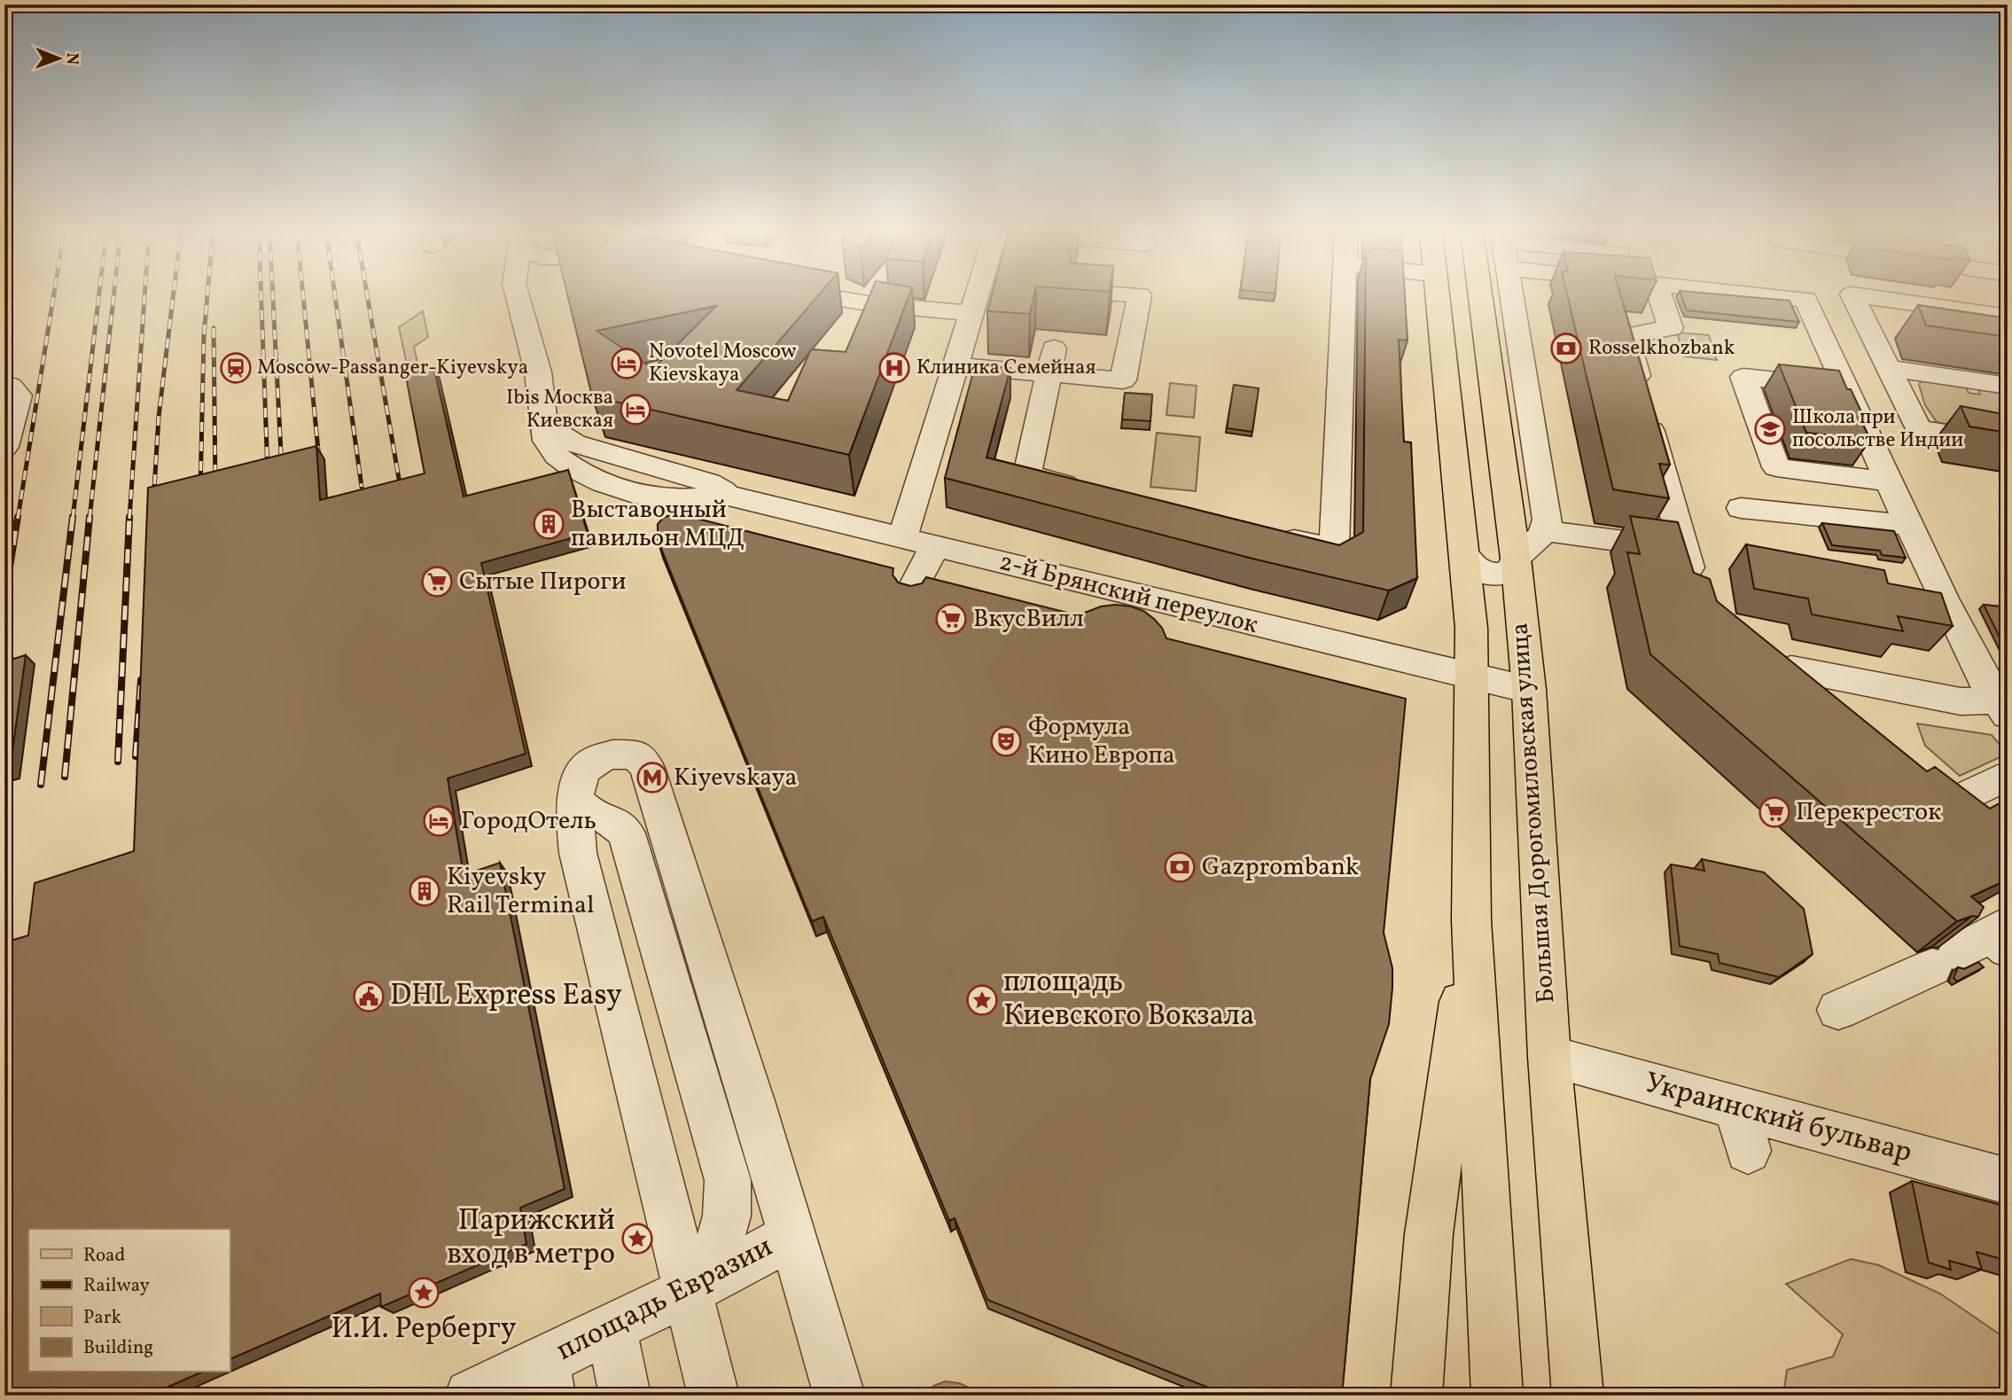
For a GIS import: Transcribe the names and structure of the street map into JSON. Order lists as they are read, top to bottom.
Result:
{
  "streets": {
    "main road": ["Большая Дорогомиловская улица"],
    "street": ["2-й Брянский переулок", "Украинский бульвар", "площадь Евразии"]
  },
  "crossings": [
    ["2-й Брянский переулок", "Большая Дорогомиловская улица"],
    ["Большая Дорогомиловская улица", "Украинский бульвар"]
  ],
  "places": {
    "bank": ["Rosselkhozbank", "Gazprombank"],
    "hotel": ["Novotel Moscow Kievskaya", "Ibis Москва Киевская", "ГородОтель"],
    "station": ["Moscow-Passanger-Kiyevskya"],
    "hospital": ["Клиника Семейная"],
    "school or university": ["Школа при посольстве Индии"],
    "building": ["Выставочный павильон МЦД", "Kiyevsky Rail Terminal"],
    "supermarket": ["Сытые Пироги", "ВкусВилл", "Перекресток"],
    "theatre": ["Формула Кино Европа"],
    "metro station": ["Kiyevskaya"],
    "public building": ["DHL Express Easy"],
    "place": ["площадь Киевского Вокзала", "Парижский вход в метро", "И.И. Рербергу"]
  },
  "legend": [
    "Road",
    "Railway",
    "Park",
    "Building"
  ],
  "north": "right"
}
